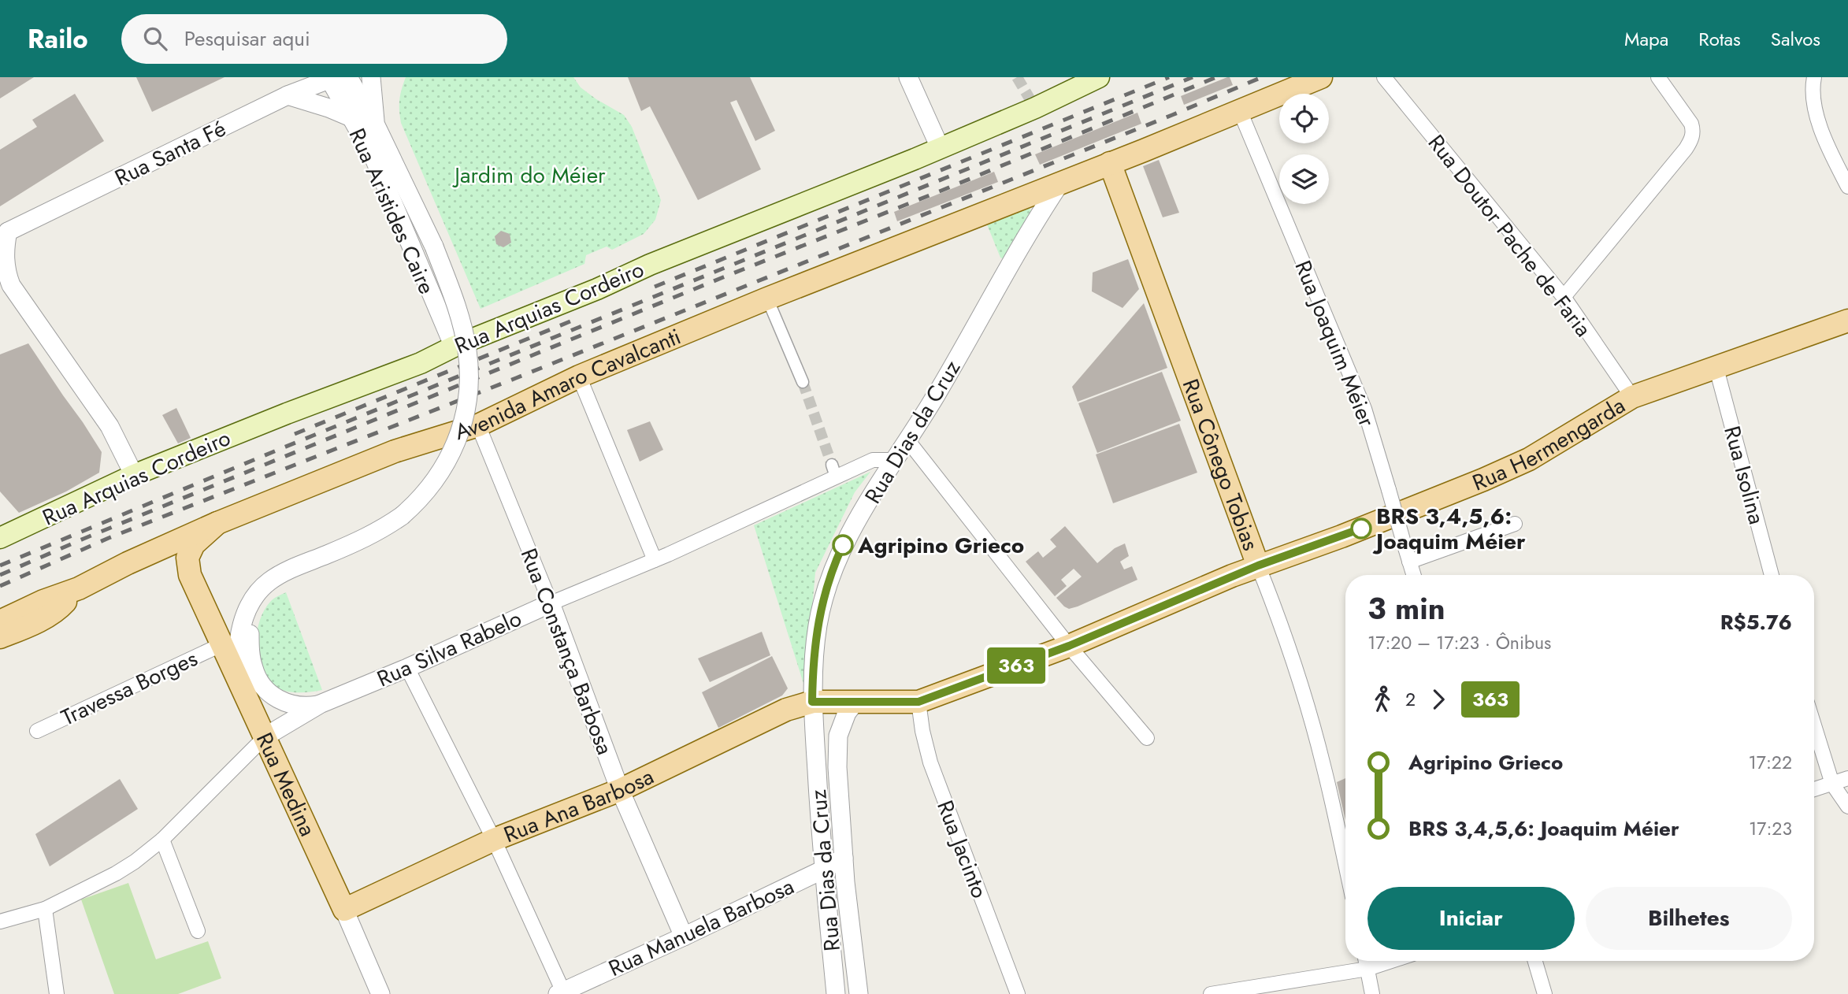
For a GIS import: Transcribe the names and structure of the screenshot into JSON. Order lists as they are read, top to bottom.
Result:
{
  "streets": {
    "main road": [
      "Rua Arquias Cordeiro",
      "Avenida Amaro Cavalcanti",
      "Rua Hermengarda",
      "Rua Cônego Tobias",
      "Rua Medina",
      "Rua Ana Barbosa"
    ],
    "street": [
      "Rua Santa Fé",
      "Rua Aristides Caire",
      "Rua Doutor Pache de Faria",
      "Rua Joaquim Méier",
      "Rua Dias da Cruz",
      "Rua Isolina",
      "Rua Silva Rabelo",
      "Rua Constança Barbosa",
      "Travessa Borges",
      "Rua Jacinto",
      "Rua Manuela Barbosa"
    ]
  },
  "crossings": [
    ["Rua Santa Fé", "Rua Aristides Caire"],
    ["Rua Aristides Caire", "Rua Arquias Cordeiro"],
    ["Rua Doutor Pache de Faria", "Rua Hermengarda"],
    ["Rua Joaquim Méier", "Avenida Amaro Cavalcanti"],
    ["Avenida Amaro Cavalcanti", "Rua Dias da Cruz"],
    ["Avenida Amaro Cavalcanti", "Rua Cônego Tobias"],
    ["Avenida Amaro Cavalcanti", "Rua Constança Barbosa"],
    ["Avenida Amaro Cavalcanti", "Rua Medina"],
    ["Rua Dias da Cruz", "Rua Hermengarda"],
    ["Rua Dias da Cruz", "Rua Silva Rabelo"],
    ["Rua Dias da Cruz", "Rua Ana Barbosa"],
    ["Rua Dias da Cruz", "Rua Manuela Barbosa"],
    ["Rua Hermengarda", "Rua Cônego Tobias"],
    ["Rua Hermengarda", "Rua Isolina"],
    ["Rua Hermengarda", "Rua Ana Barbosa"],
    ["Rua Hermengarda", "Rua Jacinto"],
    ["Rua Silva Rabelo", "Rua Constança Barbosa"],
    ["Rua Silva Rabelo", "Rua Medina"],
    ["Rua Constança Barbosa", "Rua Ana Barbosa"],
    ["Rua Constança Barbosa", "Rua Manuela Barbosa"],
    ["Travessa Borges", "Rua Medina"],
    ["Rua Medina", "Rua Ana Barbosa"]
  ],
  "parks": ["Jardim do Méier"],
  "places": ["BRS 3,4,5,6: Joaquim Méier", "Agripino Grieco"],
  "lines": ["bus line 363"],
  "page": {
    "header": "Railo",
    "search": "Pesquisar aqui",
    "nav": ["Mapa", "Rotas", "Salvos"],
    "on_map": "363",
    "heading": ["3 min", "17:20 – 17:23 · Ônibus", "R$5.76"],
    "legs": ["2", "363"],
    "list": [
      {
        "name": "Agripino Grieco",
        "value": "17:22"
      },
      {
        "name": "BRS 3,4,5,6: Joaquim Méier",
        "value": "17:23"
      }
    ],
    "buttons": ["Iniciar", "Bilhetes"]
  }
}
